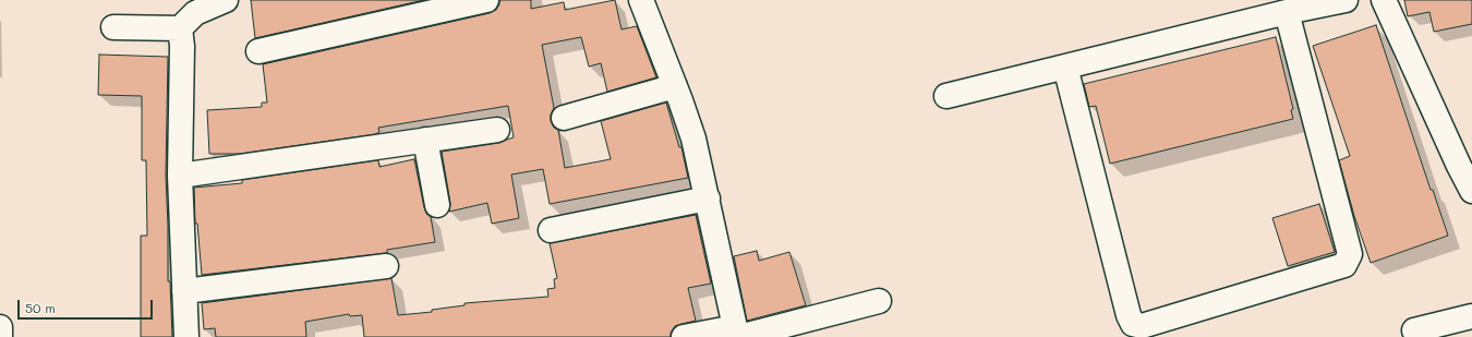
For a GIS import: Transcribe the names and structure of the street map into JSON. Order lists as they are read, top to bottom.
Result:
{
  "scale_bar": "50 m"
}
